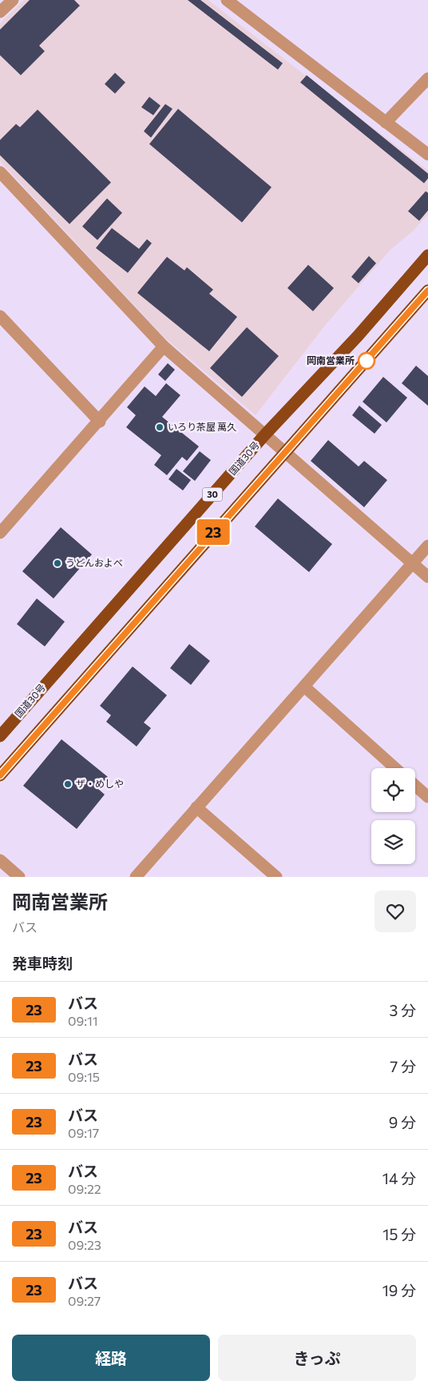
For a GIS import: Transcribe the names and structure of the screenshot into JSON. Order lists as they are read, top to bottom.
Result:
{
  "streets": {
    "highway": ["国道30号", "30"]
  },
  "places": [
    "岡南営業所",
    "いろり茶屋 萬久",
    "うどんおよべ",
    "ザ・めしや"
  ],
  "lines": ["bus line 23"],
  "page": {
    "on_map": "23",
    "heading": [
      ["岡南営業所", "バス"],
      "発車時刻"
    ],
    "list": [
      {
        "mark": "23",
        "name": "バス",
        "note": "09:11",
        "value": "3 分"
      },
      {
        "mark": "23",
        "name": "バス",
        "note": "09:15",
        "value": "7 分"
      },
      {
        "mark": "23",
        "name": "バス",
        "note": "09:17",
        "value": "9 分"
      },
      {
        "mark": "23",
        "name": "バス",
        "note": "09:22",
        "value": "14 分"
      },
      {
        "mark": "23",
        "name": "バス",
        "note": "09:23",
        "value": "15 分"
      },
      {
        "mark": "23",
        "name": "バス",
        "note": "09:27",
        "value": "19 分"
      }
    ],
    "buttons": ["経路", "きっぷ"]
  }
}
